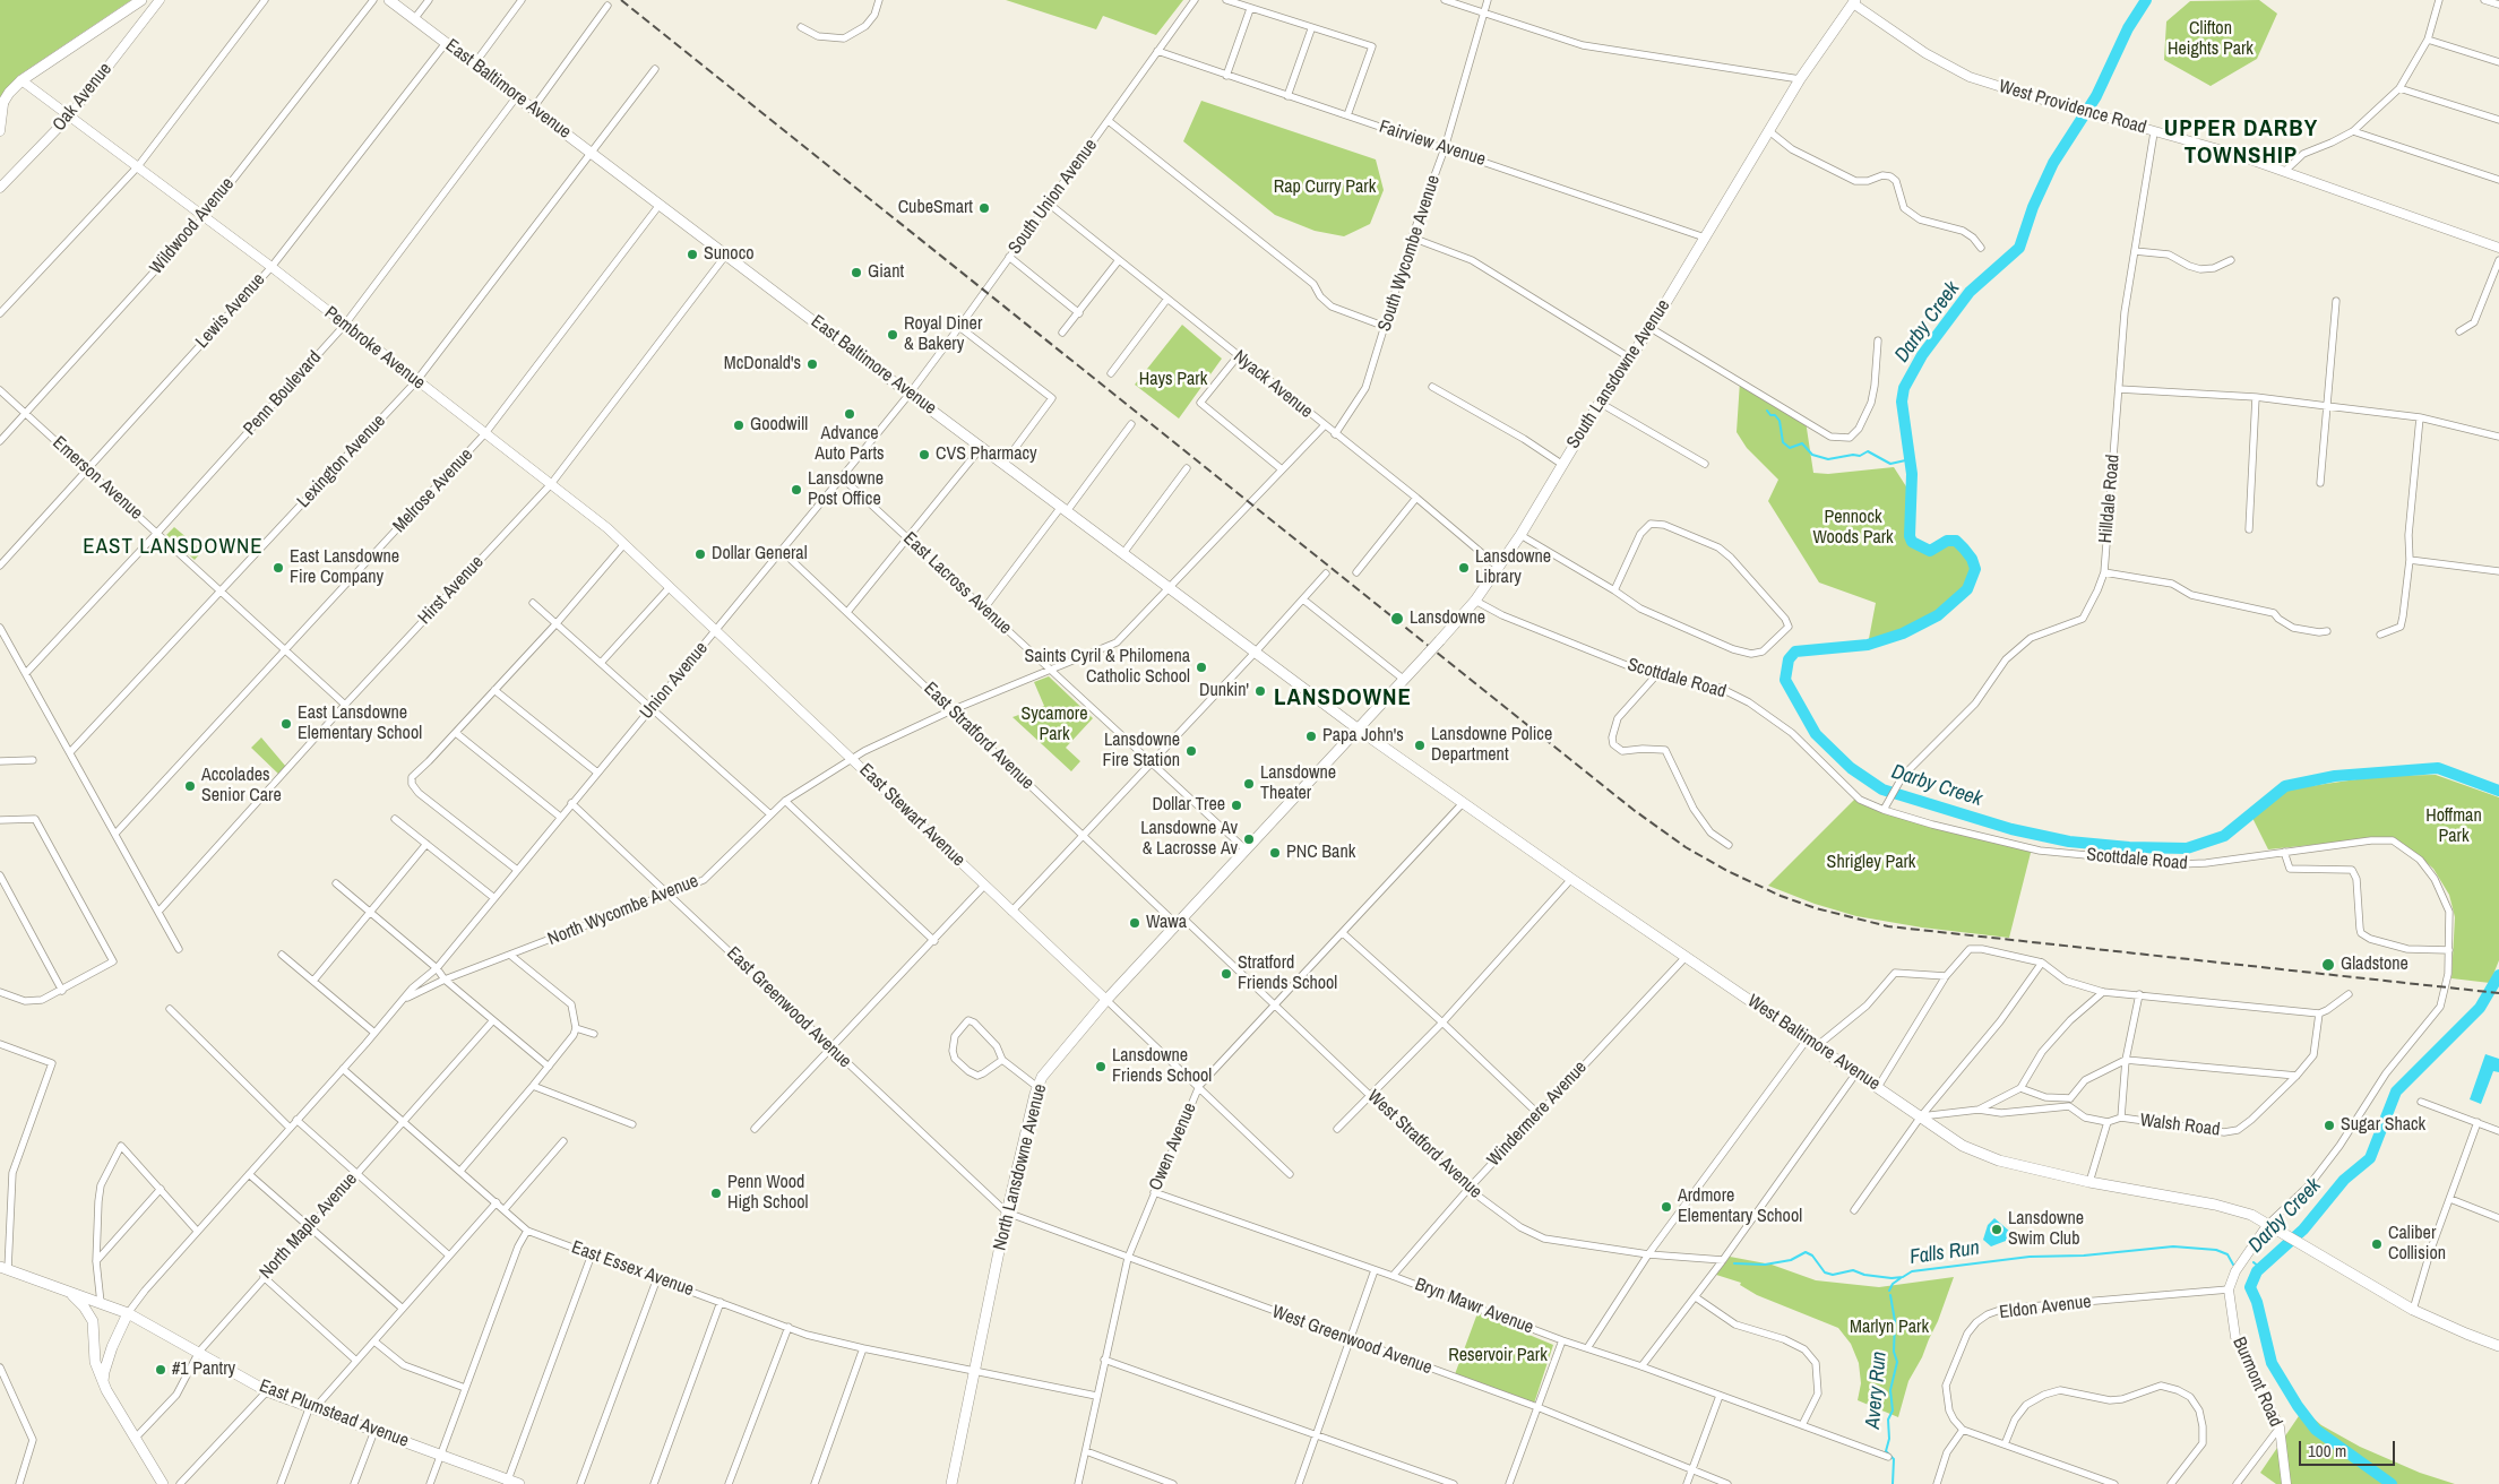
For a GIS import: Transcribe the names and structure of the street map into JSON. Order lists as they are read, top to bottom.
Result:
{
  "streets": {
    "main road": [
      "East Baltimore Avenue",
      "South Lansdowne Avenue",
      "West Baltimore Avenue",
      "North Lansdowne Avenue",
      "East Plumstead Avenue"
    ],
    "street": [
      "Oak Avenue",
      "West Providence Road",
      "Fairview Avenue",
      "South Union Avenue",
      "Wildwood Avenue",
      "South Wycombe Avenue",
      "Lewis Avenue",
      "Pembroke Avenue",
      "Nyack Avenue",
      "Penn Boulevard",
      "Lexington Avenue",
      "Emerson Avenue",
      "Melrose Avenue",
      "Hilldale Road",
      "East Lacross Avenue",
      "Hirst Avenue",
      "Scottdale Road",
      "Union Avenue",
      "East Stratford Avenue",
      "East Stewart Avenue",
      "North Wycombe Avenue",
      "East Greenwood Avenue",
      "Windermere Avenue",
      "Walsh Road",
      "West Stratford Avenue",
      "Owen Avenue",
      "North Maple Avenue",
      "East Essex Avenue",
      "Bryn Mawr Avenue",
      "Eldon Avenue",
      "West Greenwood Avenue",
      "Burmont Road"
    ]
  },
  "crossings": [
    ["East Baltimore Avenue", "South Union Avenue"],
    ["East Baltimore Avenue", "Lewis Avenue"],
    ["East Baltimore Avenue", "South Lansdowne Avenue"],
    ["East Baltimore Avenue", "Penn Boulevard"],
    ["East Baltimore Avenue", "Lexington Avenue"],
    ["East Baltimore Avenue", "Melrose Avenue"],
    ["East Baltimore Avenue", "Hirst Avenue"],
    ["East Baltimore Avenue", "Union Avenue"],
    ["East Baltimore Avenue", "North Wycombe Avenue"],
    ["East Baltimore Avenue", "West Baltimore Avenue"],
    ["East Baltimore Avenue", "North Lansdowne Avenue"],
    ["Oak Avenue", "Pembroke Avenue"],
    ["West Providence Road", "South Lansdowne Avenue"],
    ["West Providence Road", "Hilldale Road"],
    ["Fairview Avenue", "South Union Avenue"],
    ["Fairview Avenue", "South Wycombe Avenue"],
    ["Fairview Avenue", "South Lansdowne Avenue"],
    ["South Union Avenue", "Nyack Avenue"],
    ["South Union Avenue", "Union Avenue"],
    ["Wildwood Avenue", "Pembroke Avenue"],
    ["Wildwood Avenue", "Emerson Avenue"],
    ["South Wycombe Avenue", "Nyack Avenue"],
    ["Lewis Avenue", "Pembroke Avenue"],
    ["Lewis Avenue", "Emerson Avenue"],
    ["Pembroke Avenue", "Penn Boulevard"],
    ["Pembroke Avenue", "Lexington Avenue"],
    ["Pembroke Avenue", "Melrose Avenue"],
    ["Pembroke Avenue", "Hirst Avenue"],
    ["Pembroke Avenue", "Union Avenue"],
    ["Pembroke Avenue", "East Stewart Avenue"],
    ["South Lansdowne Avenue", "Nyack Avenue"],
    ["South Lansdowne Avenue", "Scottdale Road"],
    ["South Lansdowne Avenue", "West Baltimore Avenue"],
    ["South Lansdowne Avenue", "North Lansdowne Avenue"],
    ["Penn Boulevard", "Emerson Avenue"],
    ["Lexington Avenue", "Emerson Avenue"],
    ["Emerson Avenue", "Melrose Avenue"],
    ["Emerson Avenue", "Hirst Avenue"],
    ["Hilldale Road", "Scottdale Road"],
    ["East Lacross Avenue", "Union Avenue"],
    ["East Lacross Avenue", "North Wycombe Avenue"],
    ["East Lacross Avenue", "North Lansdowne Avenue"],
    ["Scottdale Road", "West Baltimore Avenue"],
    ["Union Avenue", "East Stratford Avenue"],
    ["Union Avenue", "East Stewart Avenue"],
    ["Union Avenue", "North Wycombe Avenue"],
    ["Union Avenue", "East Greenwood Avenue"],
    ["East Stratford Avenue", "North Wycombe Avenue"],
    ["East Stratford Avenue", "West Stratford Avenue"],
    ["East Stratford Avenue", "North Lansdowne Avenue"],
    ["East Stewart Avenue", "North Wycombe Avenue"],
    ["East Stewart Avenue", "North Lansdowne Avenue"],
    ["North Wycombe Avenue", "East Greenwood Avenue"],
    ["North Wycombe Avenue", "East Essex Avenue"],
    ["North Wycombe Avenue", "East Plumstead Avenue"],
    ["East Greenwood Avenue", "North Lansdowne Avenue"],
    ["East Greenwood Avenue", "West Greenwood Avenue"],
    ["West Baltimore Avenue", "Windermere Avenue"],
    ["West Baltimore Avenue", "Owen Avenue"],
    ["West Baltimore Avenue", "North Lansdowne Avenue"],
    ["Windermere Avenue", "West Stratford Avenue"],
    ["Windermere Avenue", "Bryn Mawr Avenue"],
    ["West Stratford Avenue", "Owen Avenue"],
    ["West Stratford Avenue", "North Lansdowne Avenue"],
    ["Owen Avenue", "East Essex Avenue"],
    ["Owen Avenue", "Bryn Mawr Avenue"],
    ["Owen Avenue", "West Greenwood Avenue"],
    ["North Lansdowne Avenue", "East Essex Avenue"],
    ["North Lansdowne Avenue", "West Greenwood Avenue"],
    ["North Maple Avenue", "East Essex Avenue"],
    ["North Maple Avenue", "East Plumstead Avenue"],
    ["Eldon Avenue", "Burmont Road"]
  ],
  "districts": ["UPPER DARBY TOWNSHIP", "EAST LANSDOWNE", "LANSDOWNE"],
  "water": ["Darby Creek", "Falls Run", "Avery Run"],
  "parks": [
    "Clifton Heights Park",
    "Rap Curry Park",
    "Hays Park",
    "Pennock Woods Park",
    "Sycamore Park",
    "Hoffman Park",
    "Shrigley Park",
    "Marlyn Park",
    "Reservoir Park"
  ],
  "places": [
    "CubeSmart",
    "Sunoco",
    "Giant",
    "Royal Diner & Bakery",
    "McDonald's",
    "Advance Auto Parts",
    "Goodwill",
    "CVS Pharmacy",
    "Lansdowne Post Office",
    "Dollar General",
    "East Lansdowne Fire Company",
    "Lansdowne Library",
    "Lansdowne",
    "Saints Cyril & Philomena Catholic School",
    "Dunkin'",
    "East Lansdowne Elementary School",
    "Papa John's",
    "Lansdowne Police Department",
    "Lansdowne Fire Station",
    "Lansdowne Theater",
    "Accolades Senior Care",
    "Dollar Tree",
    "Lansdowne Av & Lacrosse Av",
    "PNC Bank",
    "Wawa",
    "Gladstone",
    "Stratford Friends School",
    "Lansdowne Friends School",
    "Sugar Shack",
    "Penn Wood High School",
    "Ardmore Elementary School",
    "Lansdowne Swim Club",
    "Caliber Collision",
    "#1 Pantry"
  ],
  "scale_bar": "100 m"
}
